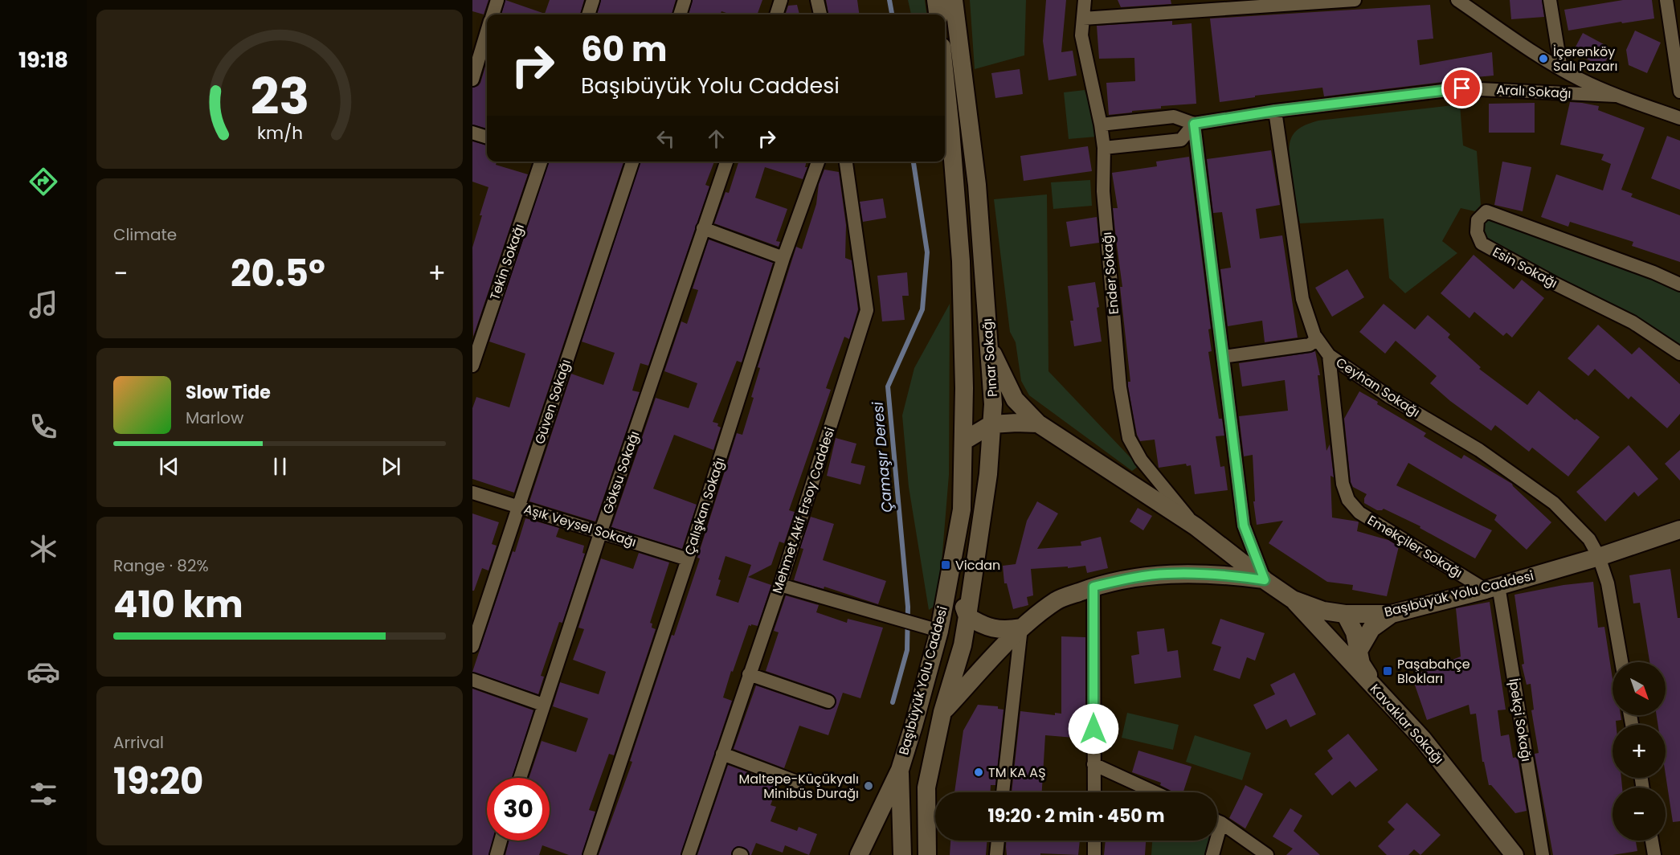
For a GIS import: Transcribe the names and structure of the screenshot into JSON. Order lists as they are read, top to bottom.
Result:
{
  "streets": {
    "main road": ["Pınar Sokağı", "Başıbüyük Yolu Caddesi", "Kavaklar Sokağı"],
    "street": [
      "Aralı Sokağı",
      "Tekin Sokağı",
      "Esin Sokağı",
      "Ender Sokağı",
      "Ceyhan Sokağı",
      "Güven Sokağı",
      "Göksu Sokağı",
      "Çalışkan Sokağı",
      "Mehmet Akif Ersoy Caddesi",
      "Aşık Veysel Sokağı",
      "Emekçiler Sokağı",
      "İpekçi Sokağı"
    ]
  },
  "crossings": [
    ["Aralı Sokağı", "Ender Sokağı"],
    ["Aralı Sokağı", "Ceyhan Sokağı"],
    ["Pınar Sokağı", "Başıbüyük Yolu Caddesi"],
    ["Ceyhan Sokağı", "Emekçiler Sokağı"],
    ["Ceyhan Sokağı", "Başıbüyük Yolu Caddesi"],
    ["Güven Sokağı", "Aşık Veysel Sokağı"],
    ["Göksu Sokağı", "Aşık Veysel Sokağı"],
    ["Çalışkan Sokağı", "Aşık Veysel Sokağı"],
    ["Emekçiler Sokağı", "Başıbüyük Yolu Caddesi"],
    ["Emekçiler Sokağı", "İpekçi Sokağı"],
    ["Başıbüyük Yolu Caddesi", "İpekçi Sokağı"],
    ["Başıbüyük Yolu Caddesi", "Kavaklar Sokağı"]
  ],
  "water": ["Çamaşır Deresi"],
  "places": {
    "other": ["İçerenköy Salı Pazarı", "TM KA AŞ", "Maltepe-Küçükyalı Minibüs Durağı"],
    "transit": ["Vicdan", "Paşabahçe Blokları"]
  },
  "north": "bottom right",
  "page": {
    "tabs": "19:18",
    "turn": ["60 m", "Başıbüyük Yolu Caddesi"],
    "tile": [
      "Climate",
      ["Range · 82%", "410 km"],
      ["Arrival", "19:20"]
    ],
    "heat": ["−", "20.5°", "+"],
    "song": ["Slow Tide", "Marlow"],
    "map_buttons": ["+", "−"],
    "limit": "30",
    "trip": "19:20 · 2 min · 450 m",
    "gauge": ["23", "km/h"]
  }
}
